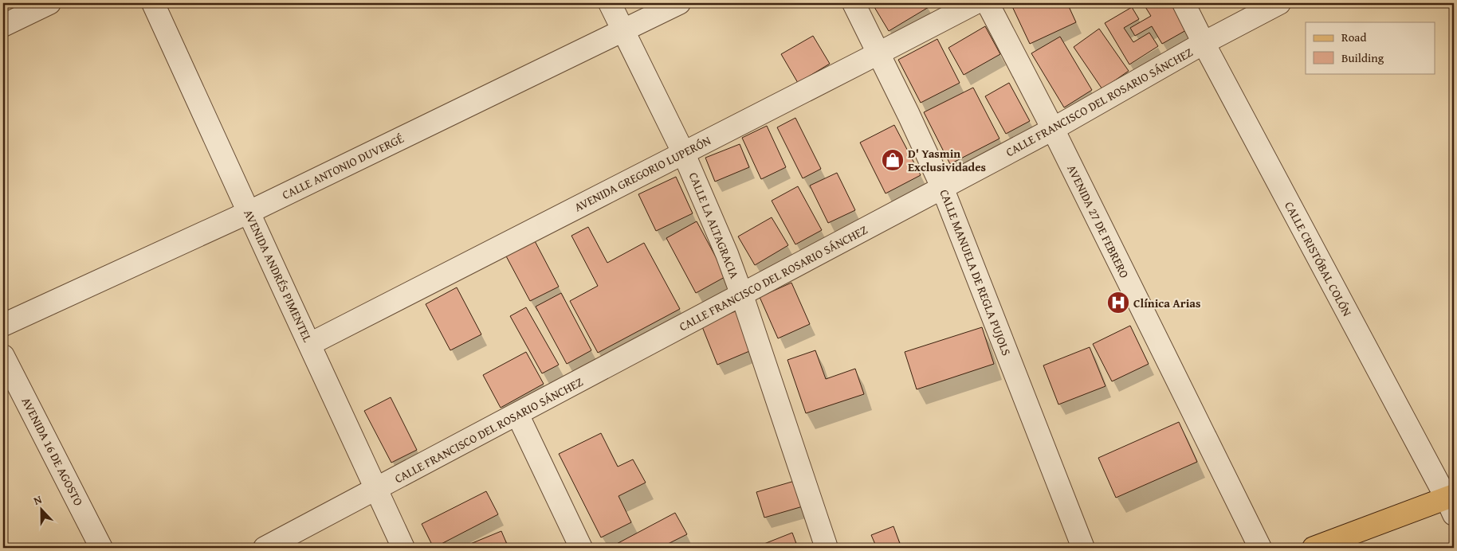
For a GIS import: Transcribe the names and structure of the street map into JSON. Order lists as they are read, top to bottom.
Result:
{
  "streets": {
    "street": [
      "CALLE FRANCISCO DEL ROSARIO SÁNCHEZ",
      "CALLE ANTONIO DUVERGÉ",
      "AVENIDA GREGORIO LUPERÓN",
      "AVENIDA 27 DE FEBRERO",
      "CALLE LA ALTAGRACIA",
      "CALLE CRISTÓBAL COLÓN",
      "CALLE MANUELA DE REGLA PUJOLS",
      "AVENIDA ANDRÉS PIMENTEL",
      "AVENIDA 16 DE AGOSTO"
    ]
  },
  "crossings": [
    ["CALLE FRANCISCO DEL ROSARIO SÁNCHEZ", "AVENIDA 27 DE FEBRERO"],
    ["CALLE FRANCISCO DEL ROSARIO SÁNCHEZ", "CALLE LA ALTAGRACIA"],
    ["CALLE FRANCISCO DEL ROSARIO SÁNCHEZ", "CALLE CRISTÓBAL COLÓN"],
    ["CALLE FRANCISCO DEL ROSARIO SÁNCHEZ", "CALLE MANUELA DE REGLA PUJOLS"],
    ["CALLE FRANCISCO DEL ROSARIO SÁNCHEZ", "AVENIDA ANDRÉS PIMENTEL"],
    ["CALLE ANTONIO DUVERGÉ", "CALLE LA ALTAGRACIA"],
    ["CALLE ANTONIO DUVERGÉ", "AVENIDA ANDRÉS PIMENTEL"],
    ["AVENIDA GREGORIO LUPERÓN", "CALLE LA ALTAGRACIA"],
    ["AVENIDA GREGORIO LUPERÓN", "CALLE MANUELA DE REGLA PUJOLS"],
    ["AVENIDA GREGORIO LUPERÓN", "AVENIDA ANDRÉS PIMENTEL"]
  ],
  "places": {
    "shop": ["D' Yasmin Exclusividades"],
    "hospital": ["Clínica Arias"]
  },
  "legend": ["Road", "Building"],
  "north": "top"
}
